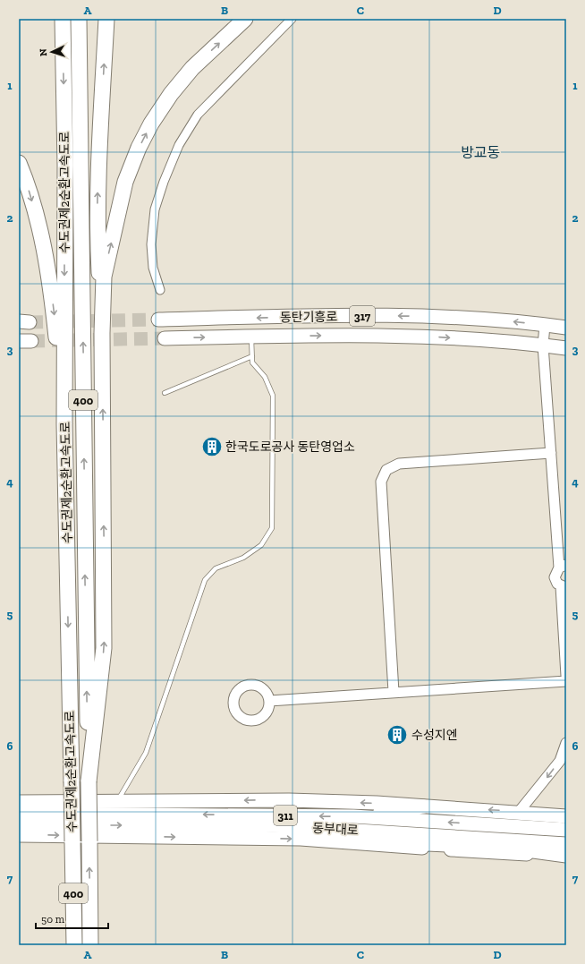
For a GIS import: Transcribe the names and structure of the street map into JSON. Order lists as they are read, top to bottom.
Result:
{
  "streets": {
    "highway": ["수도권제2순환고속도로", "400"],
    "main road": [
      "317",
      "동탄기흥로",
      "311",
      "동부대로"
    ]
  },
  "districts": ["방교동"],
  "places": {
    "building": ["한국도로공사 동탄영업소", "수성지엔"]
  },
  "scale_bar": "50 m",
  "north": "left",
  "grid": {
    "columns": [
      "A",
      "B",
      "C",
      "D"
    ],
    "rows": [
      "1",
      "2",
      "3",
      "4",
      "5",
      "6",
      "7"
    ]
  }
}
